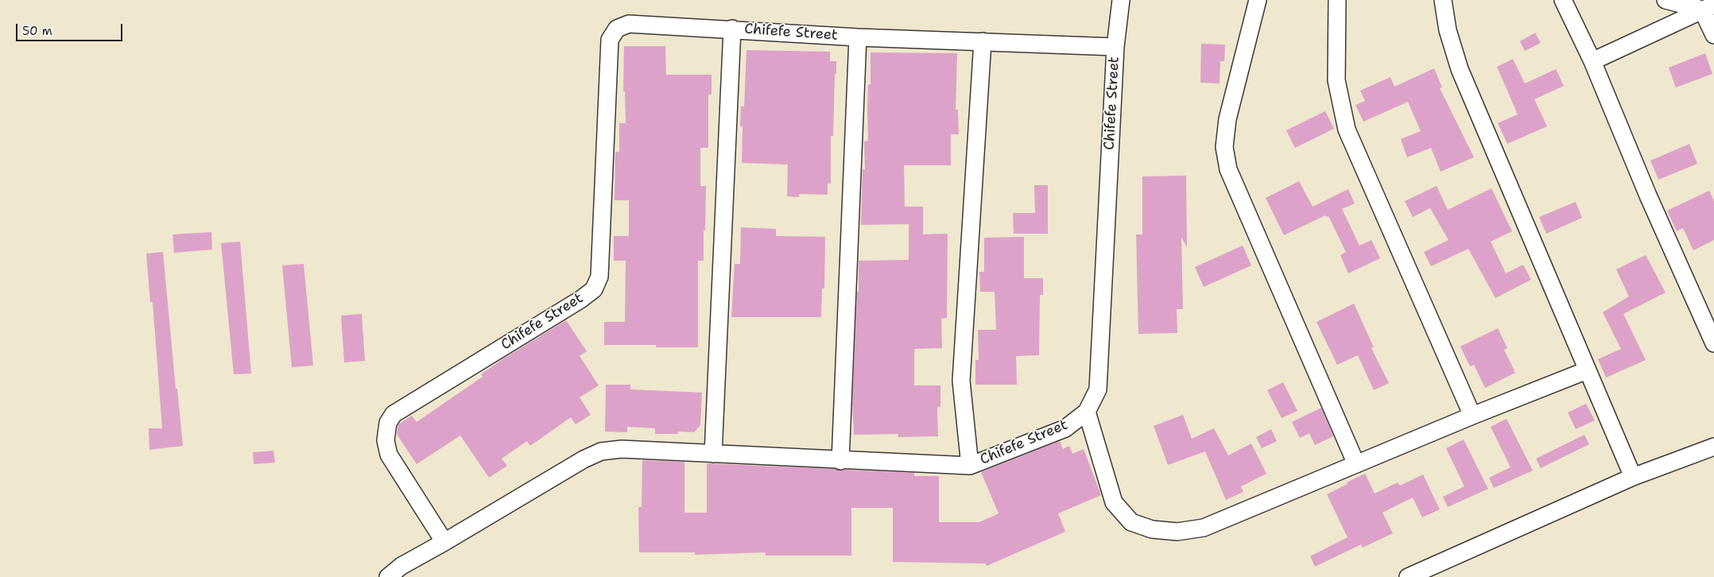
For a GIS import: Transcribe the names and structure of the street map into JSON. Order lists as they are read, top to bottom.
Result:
{
  "streets": {
    "street": ["Chifefe Street"]
  },
  "scale_bar": "50 m"
}
